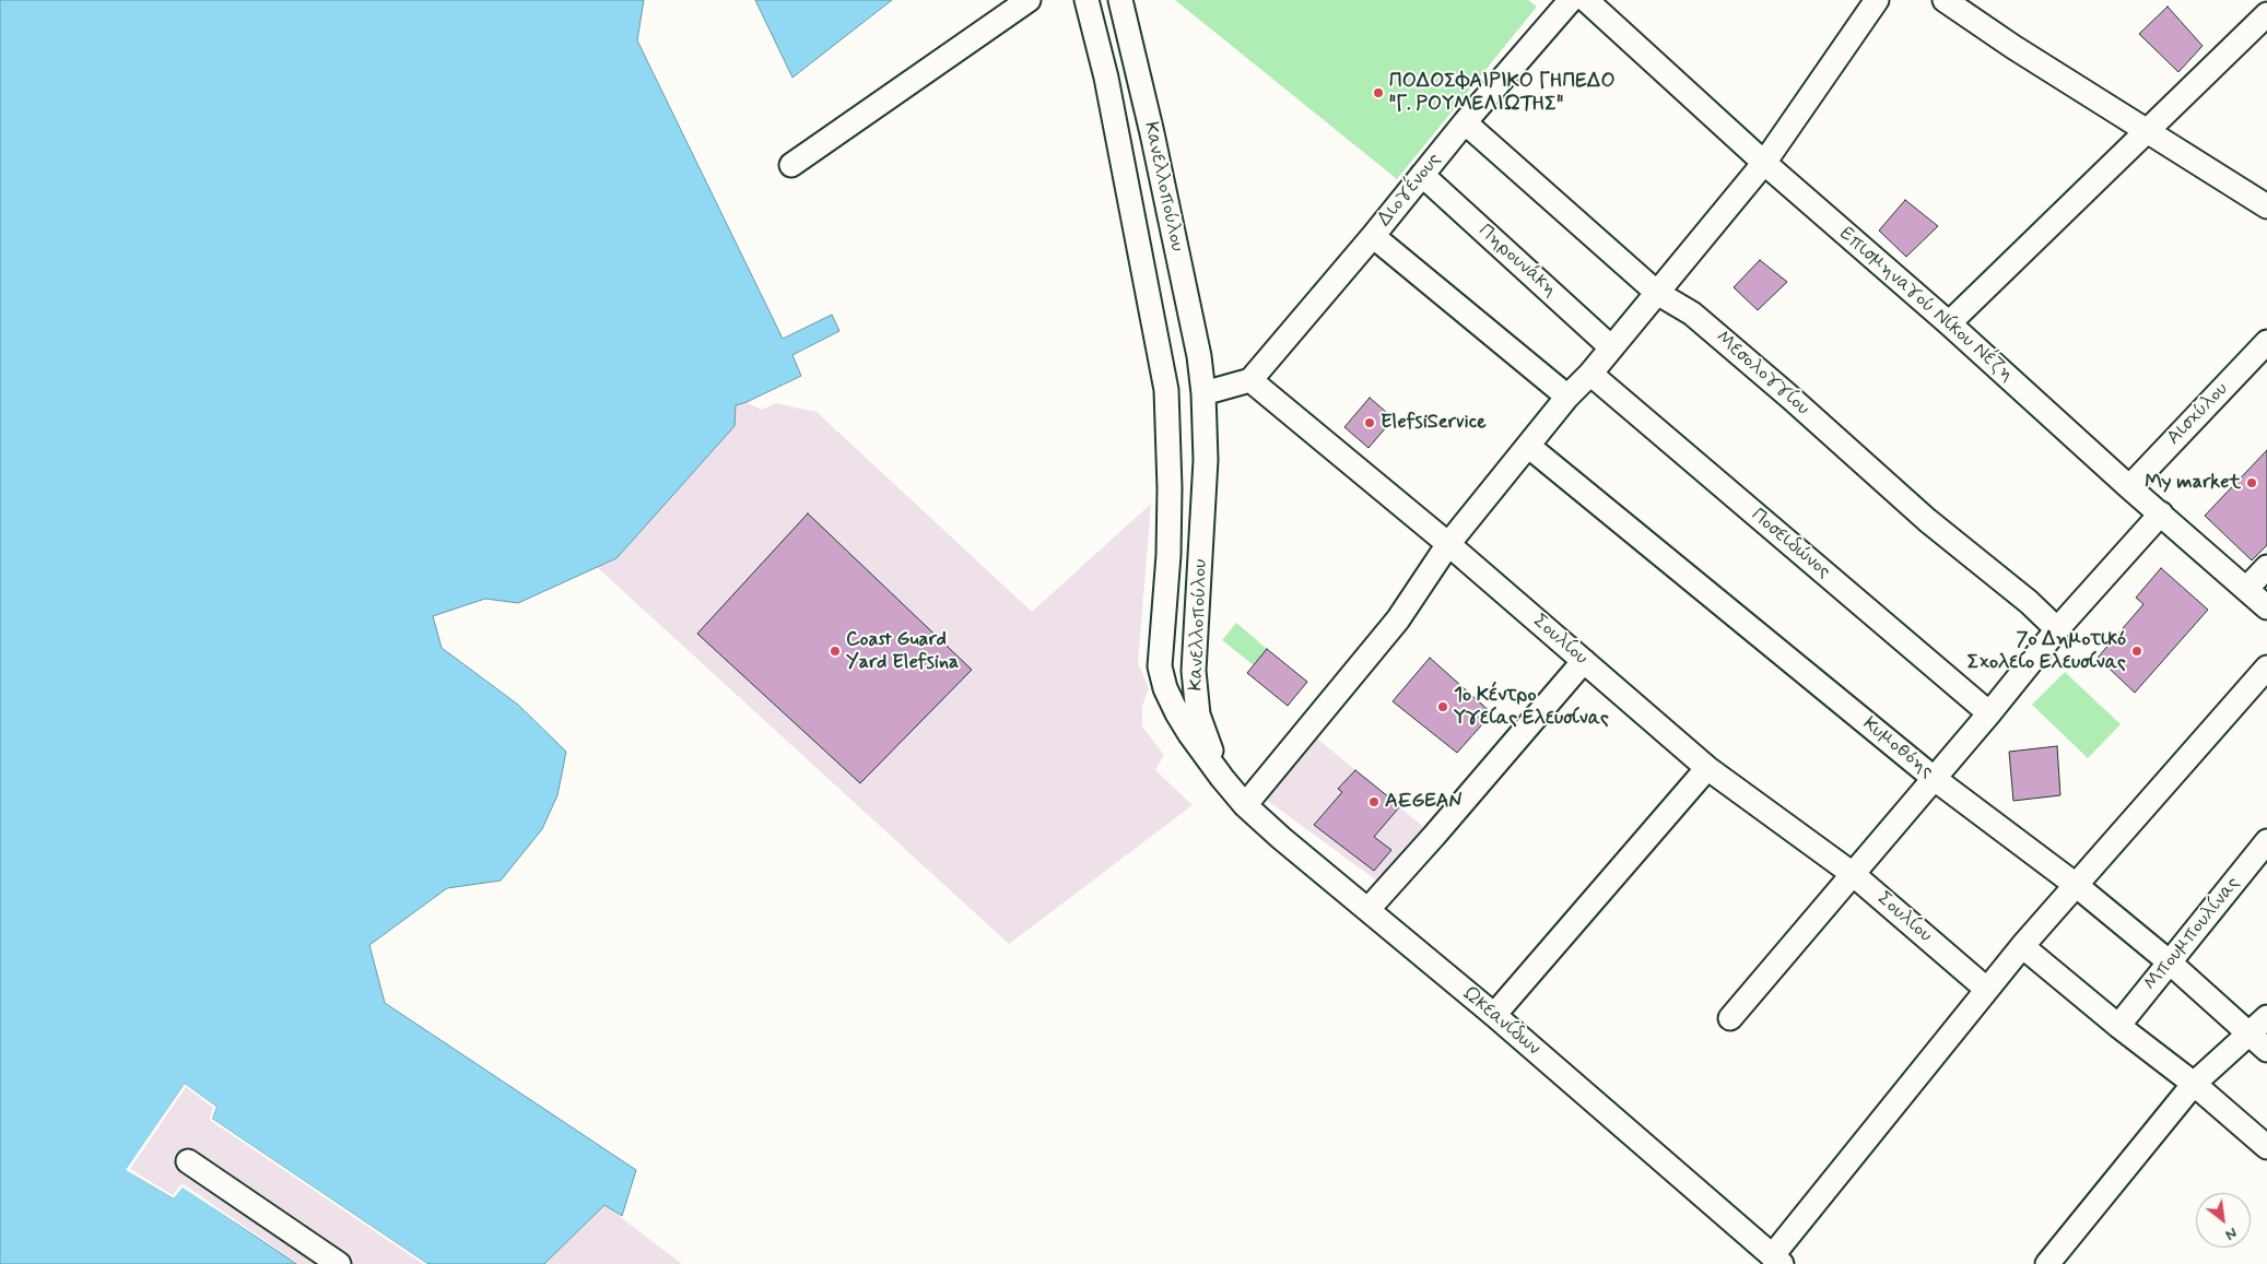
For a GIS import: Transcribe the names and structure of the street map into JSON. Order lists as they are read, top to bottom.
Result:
{
  "streets": {
    "street": [
      "Κανελλοπούλου",
      "Διογένους",
      "Πηρουνάκη",
      "Επισμηναγού Νίκου Νέζη",
      "Μεσολογγίου",
      "Αισχύλου",
      "Ποσειδώνος",
      "Σουλίου",
      "Κυμοθόης",
      "Μπουμπουλίνας",
      "Ωκεανίδων"
    ]
  },
  "crossings": [
    ["Κανελλοπούλου", "Ωκεανίδων"],
    ["Διογένους", "Πηρουνάκη"],
    ["Διογένους", "Μεσολογγίου"],
    ["Διογένους", "Σουλίου"],
    ["Επισμηναγού Νίκου Νέζη", "Αισχύλου"],
    ["Κυμοθόης", "Μπουμπουλίνας"]
  ],
  "places": [
    "ΠΟΔΟΣΦΑΙΡΙΚΟ ΓΗΠΕΔΟ \"Γ. ΡΟΥΜΕΛΙΩΤΗΣ\"",
    "ElefsiService",
    "My market",
    "Coast Guard Yard Elefsina",
    "7ο Δημοτικό Σχολείο Ελευσίνας",
    "1ο Κέντρο Υγείας Ελευσίνας",
    "AEGEAN"
  ],
  "north": "bottom right"
}
